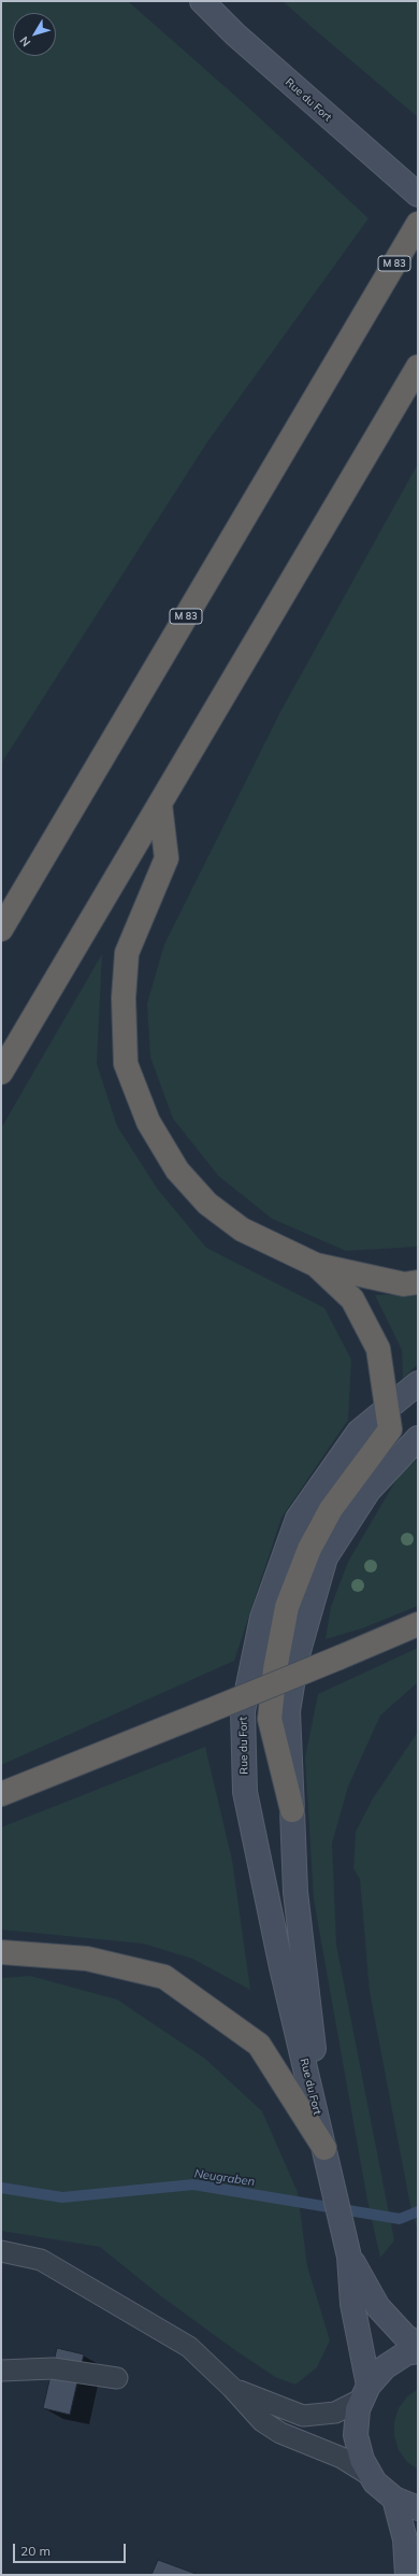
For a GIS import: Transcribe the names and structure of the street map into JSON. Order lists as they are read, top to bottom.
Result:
{
  "streets": {
    "highway": ["M 83"],
    "main road": ["Rue du Fort"]
  },
  "water": ["Neugraben"],
  "scale_bar": "20 m",
  "north": "bottom left"
}
